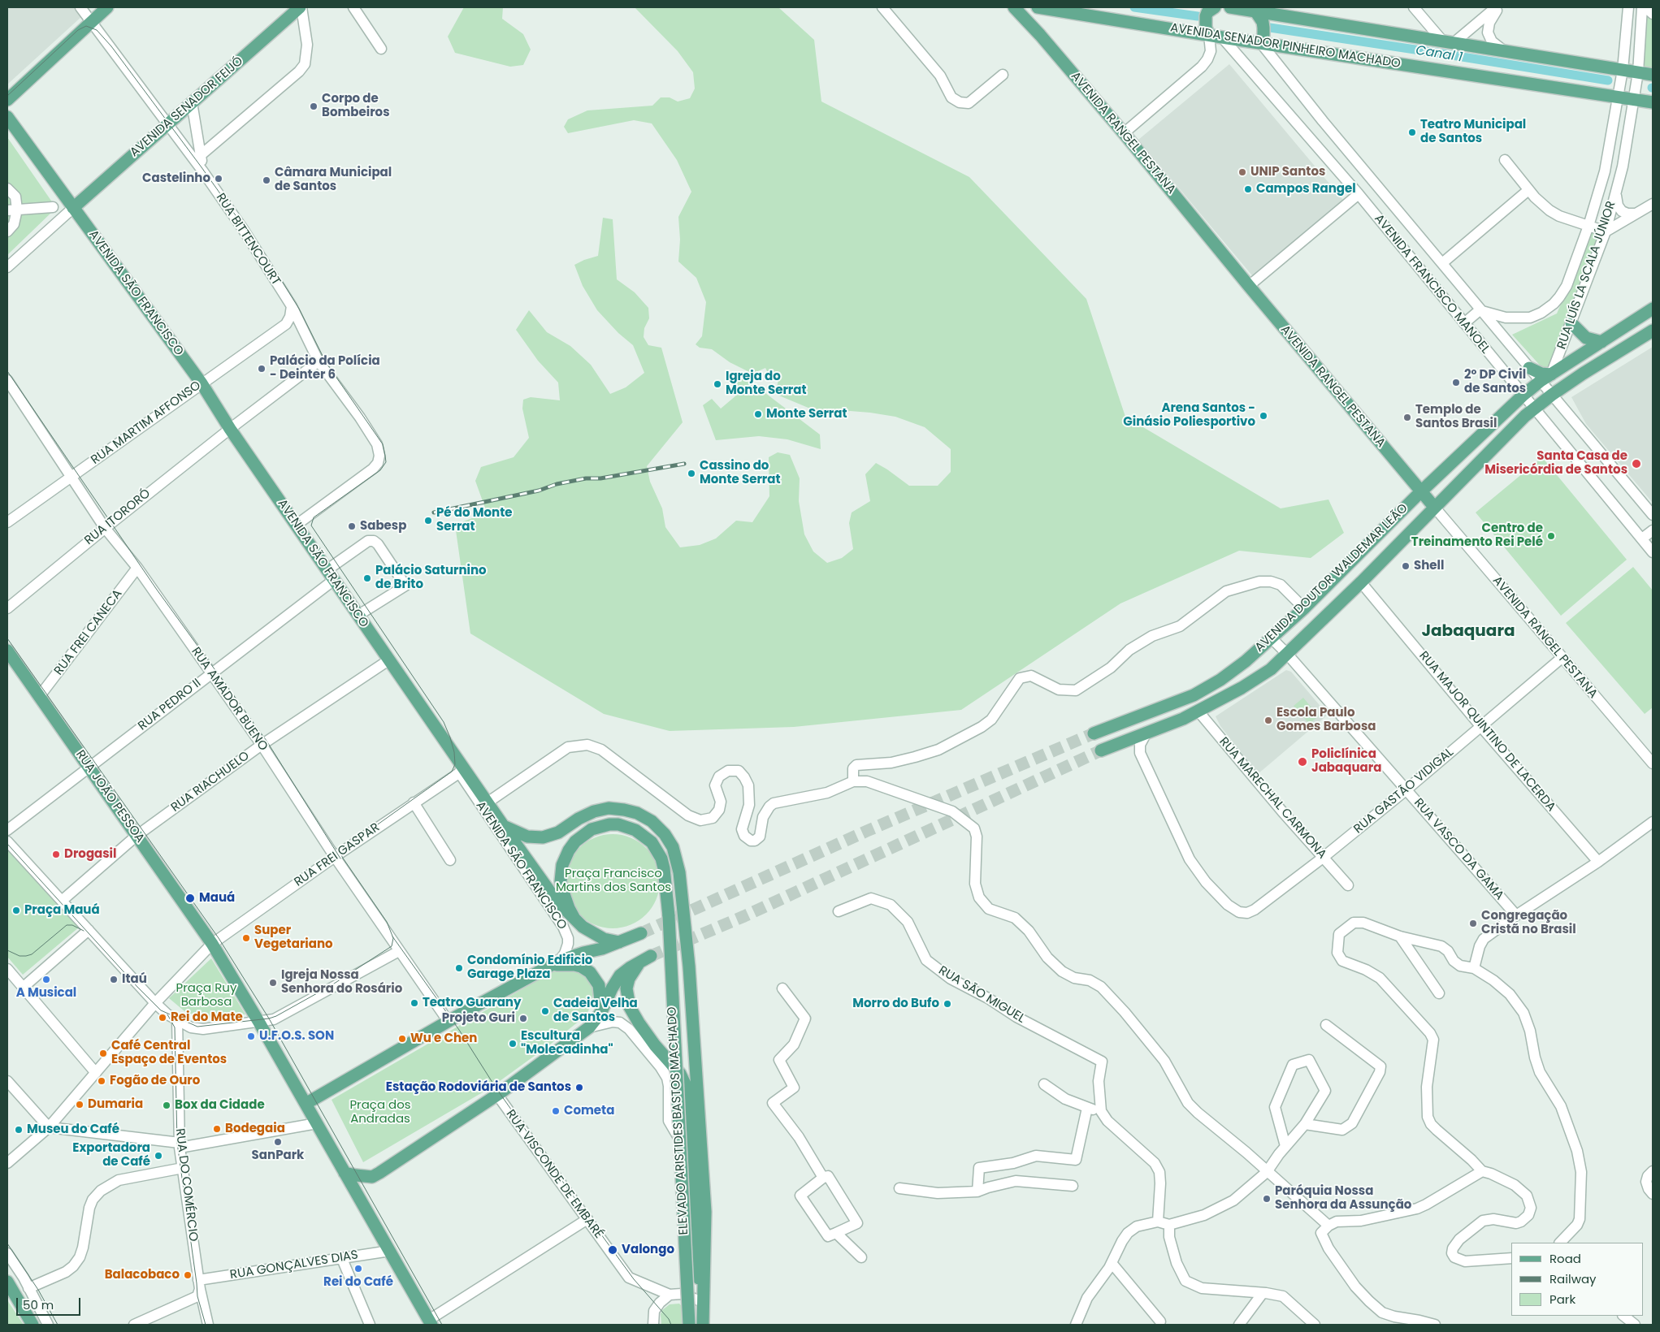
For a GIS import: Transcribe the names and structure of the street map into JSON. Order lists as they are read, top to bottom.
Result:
{
  "streets": {
    "main road": [
      "AVENIDA SENADOR PINHEIRO MACHADO",
      "AVENIDA SENADOR FEIJÓ",
      "AVENIDA RANGEL PESTANA",
      "AVENIDA SÃO FRANCISCO",
      "AVENIDA DOUTOR WALDEMAR LEÃO",
      "RUA JOÃO PESSOA",
      "ELEVADO ARISTIDES BASTOS MACHADO"
    ],
    "street": [
      "RUA BITTENCOURT",
      "RUA LUÍS LA SCALA JÚNIOR",
      "AVENIDA FRANCISCO MANOEL",
      "RUA MARTIM AFFONSO",
      "RUA ITORORÓ",
      "RUA FREI CANECA",
      "RUA AMADOR BUENO",
      "RUA PEDRO II",
      "RUA MAJOR QUINTINO DE LACERDA",
      "RUA RIACHUELO",
      "RUA GASTÃO VIDIGAL",
      "RUA MARECHAL CARMONA",
      "RUA VASCO DA GAMA",
      "RUA FREI GASPAR",
      "RUA SÃO MIGUEL",
      "RUA VISCONDE DE EMBARÉ",
      "RUA DO COMÉRCIO",
      "RUA GONÇALVES DIAS"
    ]
  },
  "crossings": [
    ["AVENIDA SENADOR PINHEIRO MACHADO", "RUA LUÍS LA SCALA JÚNIOR"],
    ["AVENIDA SENADOR PINHEIRO MACHADO", "AVENIDA FRANCISCO MANOEL"],
    ["AVENIDA SENADOR FEIJÓ", "RUA BITTENCOURT"],
    ["AVENIDA SENADOR FEIJÓ", "AVENIDA SÃO FRANCISCO"],
    ["AVENIDA RANGEL PESTANA", "AVENIDA DOUTOR WALDEMAR LEÃO"],
    ["AVENIDA RANGEL PESTANA", "RUA GASTÃO VIDIGAL"],
    ["RUA BITTENCOURT", "AVENIDA SÃO FRANCISCO"],
    ["RUA BITTENCOURT", "RUA ITORORÓ"],
    ["RUA LUÍS LA SCALA JÚNIOR", "AVENIDA FRANCISCO MANOEL"],
    ["RUA LUÍS LA SCALA JÚNIOR", "AVENIDA DOUTOR WALDEMAR LEÃO"],
    ["AVENIDA FRANCISCO MANOEL", "AVENIDA DOUTOR WALDEMAR LEÃO"],
    ["AVENIDA SÃO FRANCISCO", "RUA MARTIM AFFONSO"],
    ["AVENIDA SÃO FRANCISCO", "RUA ITORORÓ"],
    ["AVENIDA SÃO FRANCISCO", "RUA PEDRO II"],
    ["AVENIDA SÃO FRANCISCO", "RUA RIACHUELO"],
    ["AVENIDA SÃO FRANCISCO", "RUA FREI GASPAR"],
    ["AVENIDA SÃO FRANCISCO", "ELEVADO ARISTIDES BASTOS MACHADO"],
    ["RUA MARTIM AFFONSO", "RUA AMADOR BUENO"],
    ["RUA ITORORÓ", "RUA AMADOR BUENO"],
    ["AVENIDA DOUTOR WALDEMAR LEÃO", "RUA MAJOR QUINTINO DE LACERDA"],
    ["AVENIDA DOUTOR WALDEMAR LEÃO", "RUA GASTÃO VIDIGAL"],
    ["AVENIDA DOUTOR WALDEMAR LEÃO", "RUA MARECHAL CARMONA"],
    ["AVENIDA DOUTOR WALDEMAR LEÃO", "RUA VASCO DA GAMA"],
    ["RUA FREI CANECA", "RUA AMADOR BUENO"],
    ["RUA FREI CANECA", "RUA JOÃO PESSOA"],
    ["RUA AMADOR BUENO", "RUA PEDRO II"],
    ["RUA AMADOR BUENO", "RUA RIACHUELO"],
    ["RUA AMADOR BUENO", "RUA FREI GASPAR"],
    ["RUA PEDRO II", "RUA JOÃO PESSOA"],
    ["RUA MAJOR QUINTINO DE LACERDA", "RUA GASTÃO VIDIGAL"],
    ["RUA RIACHUELO", "RUA JOÃO PESSOA"],
    ["RUA GASTÃO VIDIGAL", "RUA MARECHAL CARMONA"],
    ["RUA GASTÃO VIDIGAL", "RUA VASCO DA GAMA"],
    ["RUA JOÃO PESSOA", "RUA FREI GASPAR"],
    ["RUA DO COMÉRCIO", "RUA GONÇALVES DIAS"]
  ],
  "districts": ["Jabaquara"],
  "water": ["Canal 1"],
  "parks": ["Praça Francisco Martins dos Santos", "Praça Ruy Barbosa", "Praça dos Andradas"],
  "places": [
    "Corpo de Bombeiros",
    "Teatro Municipal de Santos",
    "UNIP Santos",
    "Castelinho",
    "Câmara Municipal de Santos",
    "Campos Rangel",
    "Palácio da Polícia - Deinter 6",
    "2º DP Civil de Santos",
    "Igreja do Monte Serrat",
    "Monte Serrat",
    "Arena Santos - Ginásio Poliesportivo",
    "Templo de Santos Brasil",
    "Santa Casa de Misericórdia de Santos",
    "Cassino do Monte Serrat",
    "Pé do Monte Serrat",
    "Sabesp",
    "Centro de Treinamento Rei Pelé",
    "Shell",
    "Palácio Saturnino de Brito",
    "Escola Paulo Gomes Barbosa",
    "Policlínica Jabaquara",
    "Drogasil",
    "Mauá",
    "Praça Mauá",
    "Congregação Cristã no Brasil",
    "Super Vegetariano",
    "Condomínio Edificio Garage Plaza",
    "A Musical",
    "Itaú",
    "Igreja Nossa Senhora do Rosário",
    "Teatro Guarany",
    "Morro do Bufo",
    "Cadeia Velha de Santos",
    "Rei do Mate",
    "Projeto Guri",
    "U.F.O.S. SON",
    "Wu e Chen",
    "Escultura \"Molecadinha\"",
    "Café Central Espaço de Eventos",
    "Fogão de Ouro",
    "Estação Rodoviária de Santos",
    "Dumaria",
    "Box da Cidade",
    "Cometa",
    "Bodegaia",
    "Museu do Café",
    "SanPark",
    "Exportadora de Café",
    "Paróquia Nossa Senhora da Assunção",
    "Valongo",
    "Rei do Café",
    "Balacobaco"
  ],
  "legend": ["Road", "Railway", "Park"],
  "scale_bar": "50 m"
}
